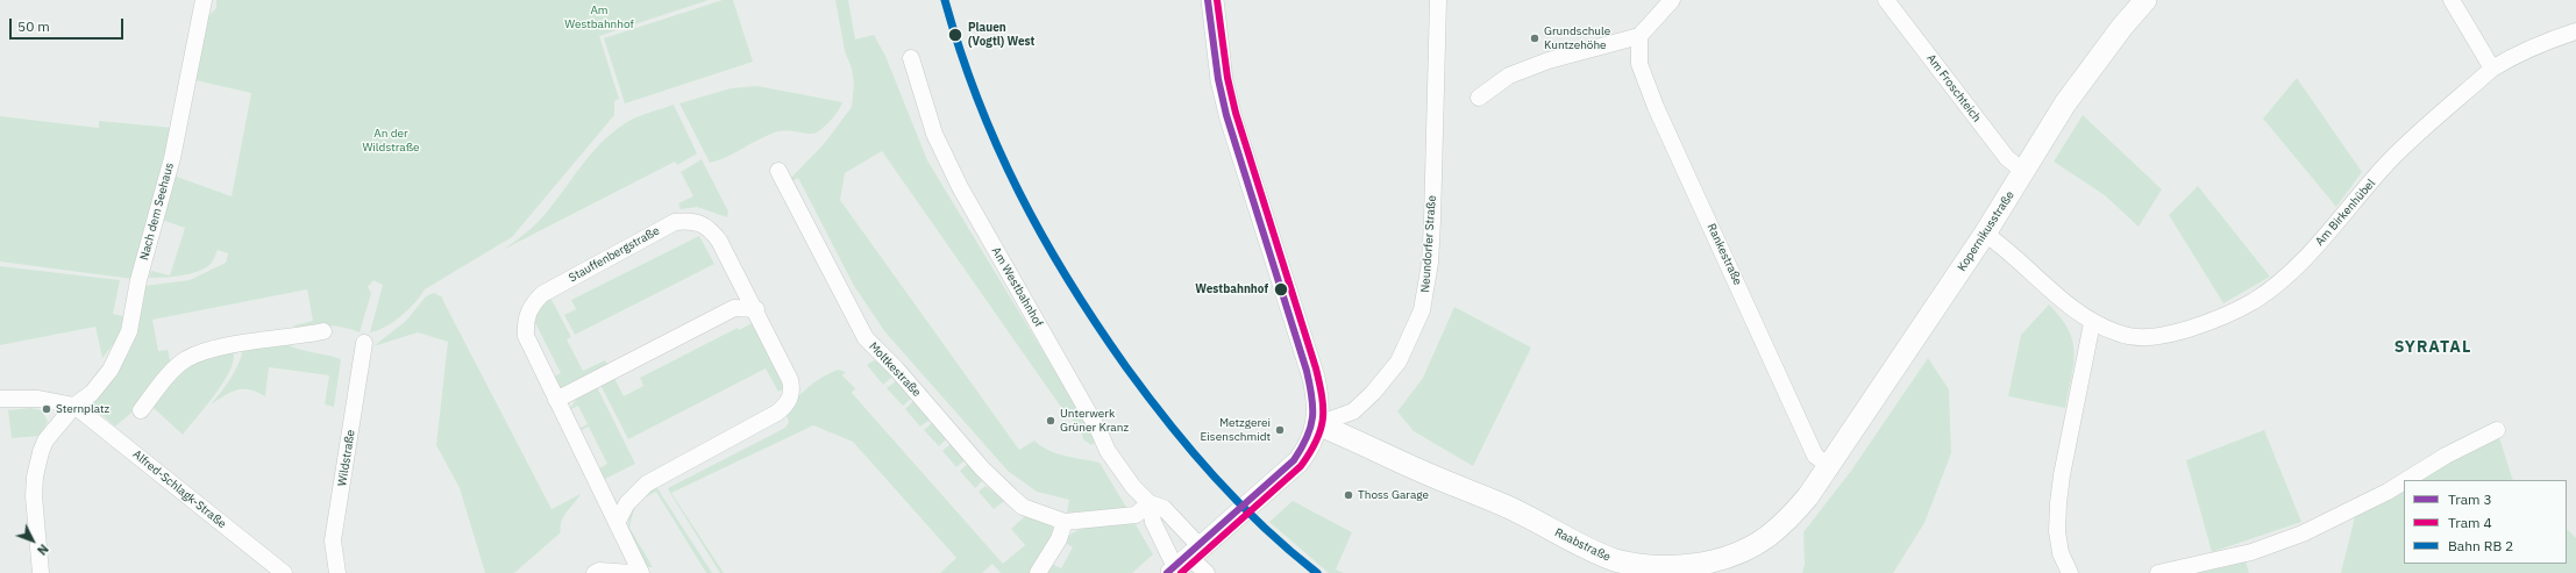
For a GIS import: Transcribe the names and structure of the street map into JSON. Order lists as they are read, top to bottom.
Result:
{
  "streets": {
    "street": [
      "Am Froschteich",
      "Nach dem Seehaus",
      "Am Birkenhübel",
      "Kopernikusstraße",
      "Neundorfer Straße",
      "Stauffenbergstraße",
      "Rankestraße",
      "Am Westbahnhof",
      "Moltkestraße",
      "Wildstraße",
      "Alfred-Schlagk-Straße",
      "Raabstraße"
    ]
  },
  "crossings": [
    ["Am Froschteich", "Kopernikusstraße"],
    ["Nach dem Seehaus", "Alfred-Schlagk-Straße"],
    ["Am Birkenhübel", "Kopernikusstraße"],
    ["Kopernikusstraße", "Rankestraße"],
    ["Kopernikusstraße", "Raabstraße"],
    ["Neundorfer Straße", "Raabstraße"],
    ["Rankestraße", "Raabstraße"],
    ["Am Westbahnhof", "Moltkestraße"]
  ],
  "districts": ["SYRATAL"],
  "parks": ["Am Westbahnhof", "An der Wildstraße"],
  "places": [
    "Plauen (Vogtl) West",
    "Grundschule Kuntzehöhe",
    "Westbahnhof",
    "Sternplatz",
    "Unterwerk Grüner Kranz",
    "Metzgerei Eisenschmidt",
    "Thoss Garage"
  ],
  "lines": ["tram line 3", "tram line 4"],
  "legend": ["Tram 3", "Tram 4", "Bahn RB 2"],
  "scale_bar": "50 m",
  "north": "bottom right"
}
